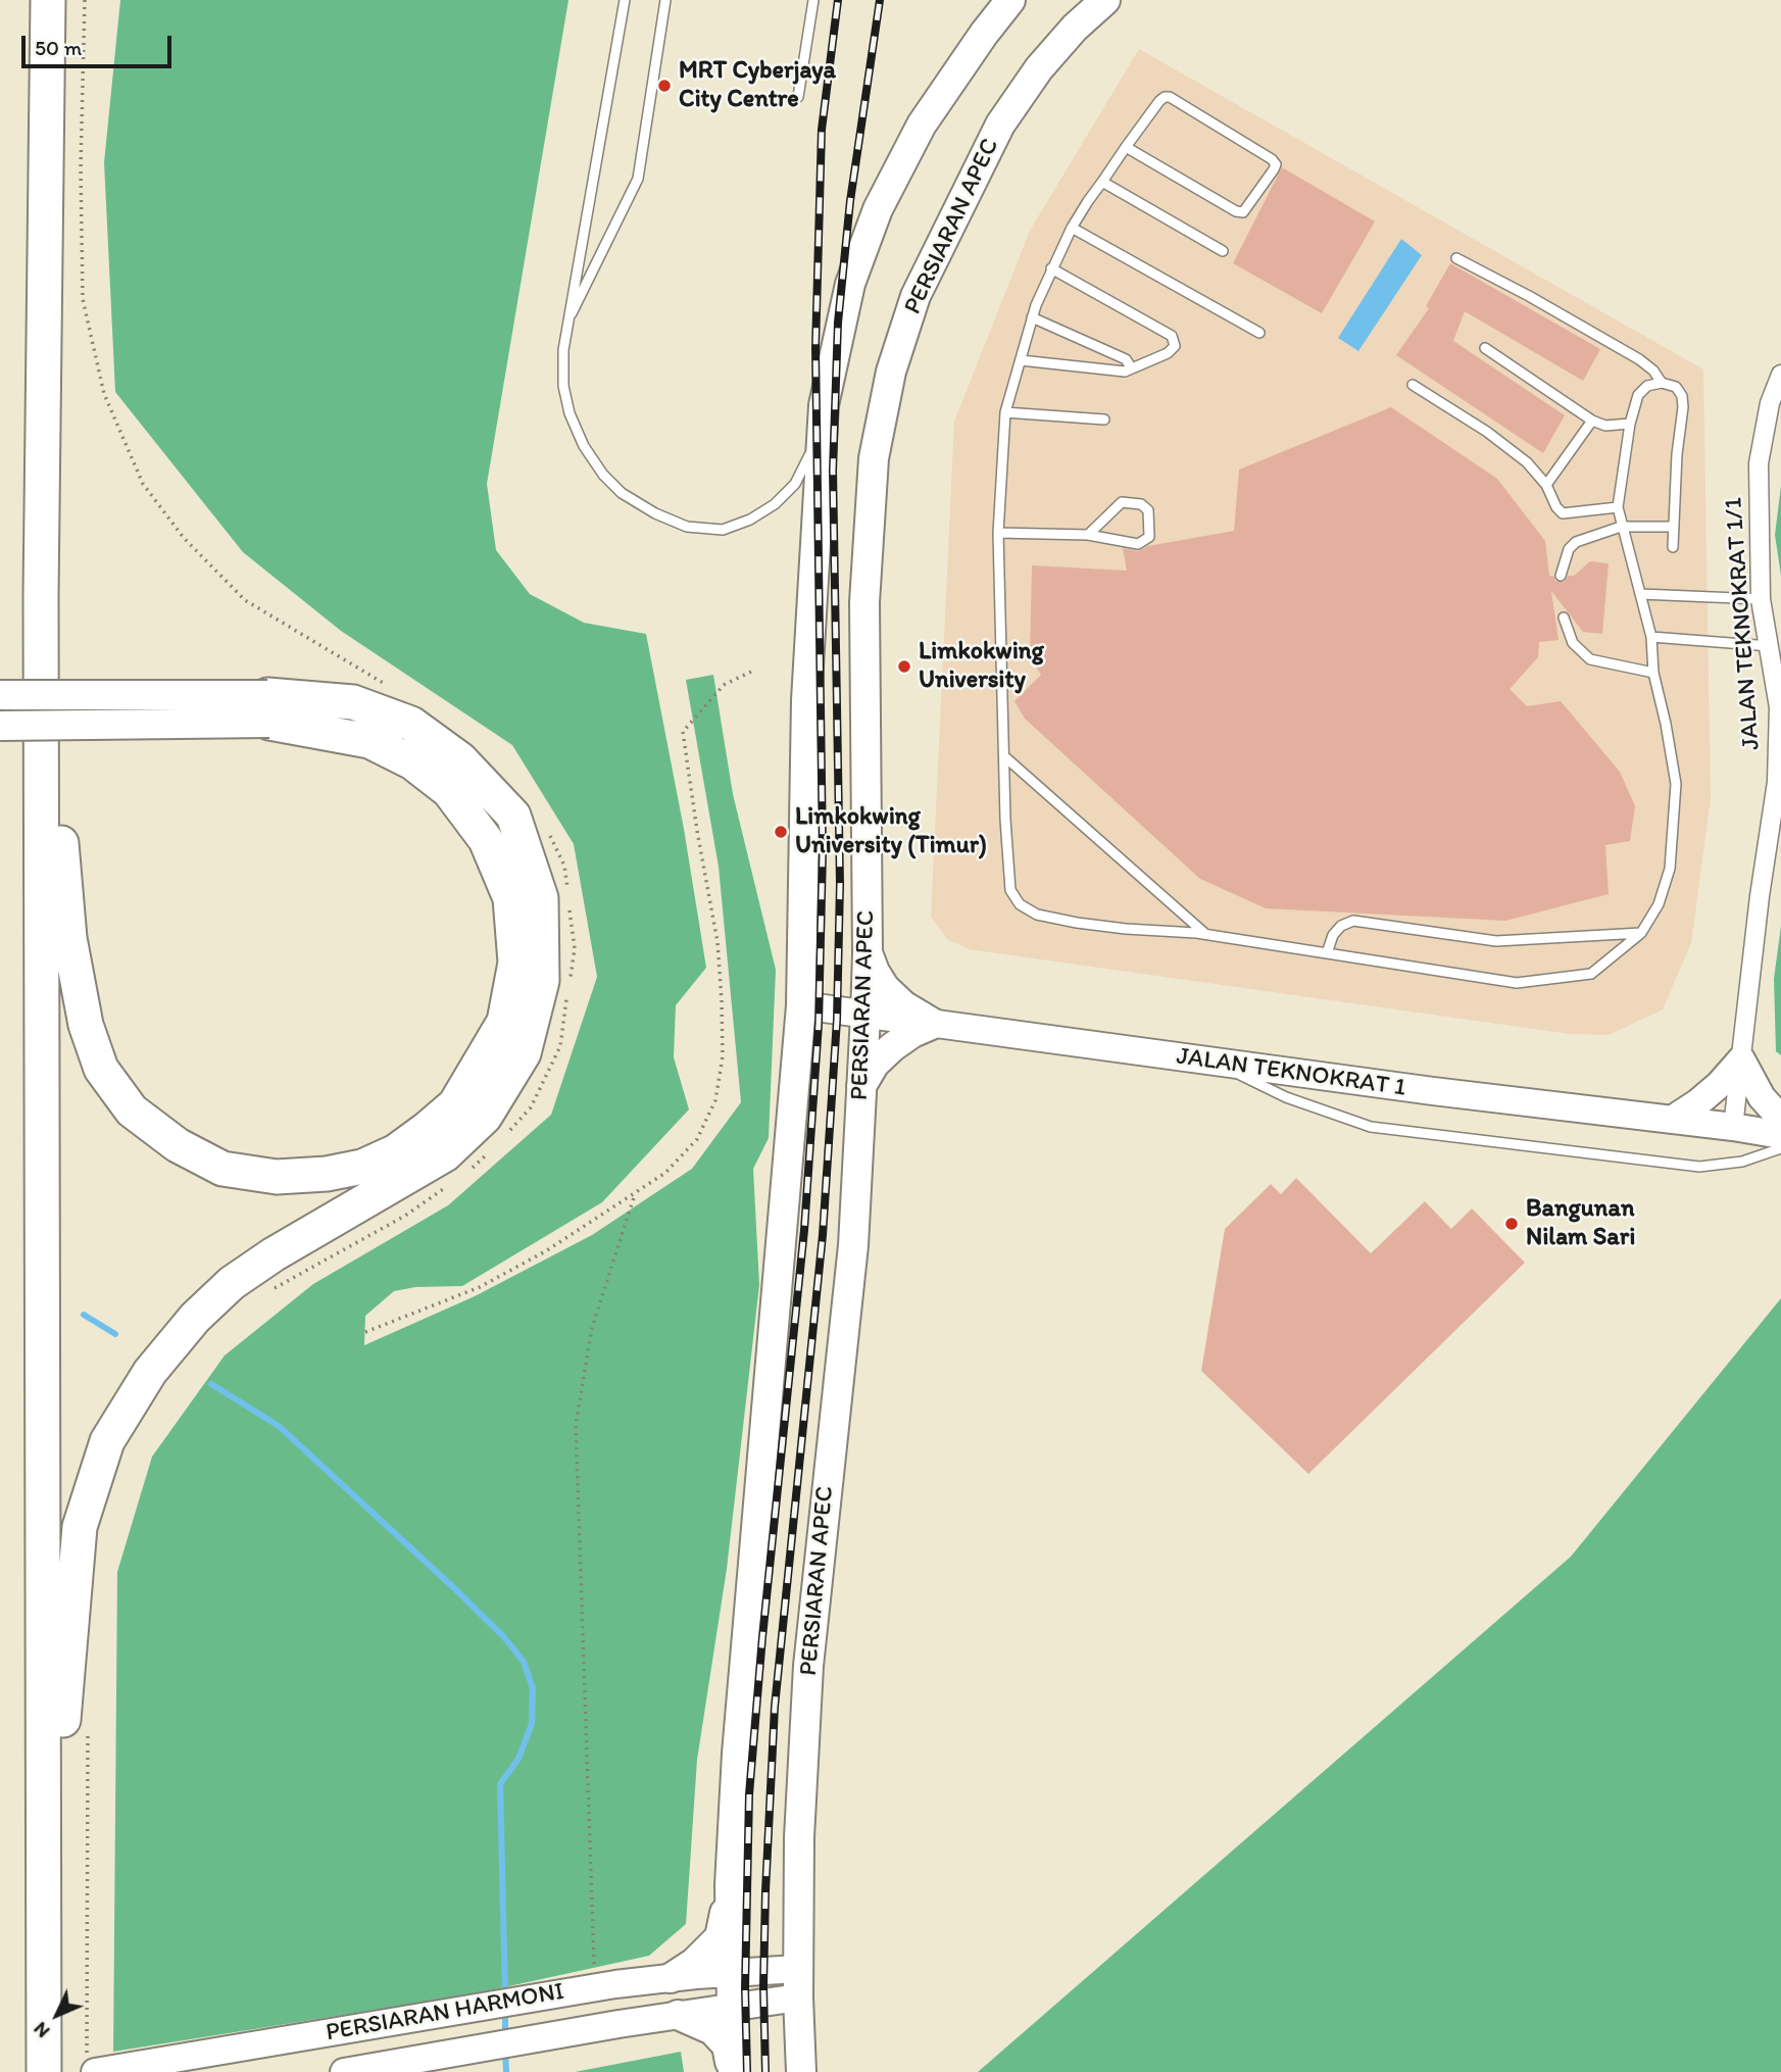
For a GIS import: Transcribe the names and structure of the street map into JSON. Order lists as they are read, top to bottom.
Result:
{
  "streets": {
    "main road": ["PERSIARAN APEC", "JALAN TEKNOKRAT 1", "PERSIARAN HARMONI"],
    "street": ["JALAN TEKNOKRAT 1/1"]
  },
  "crossings": [
    ["PERSIARAN APEC", "JALAN TEKNOKRAT 1"],
    ["PERSIARAN APEC", "PERSIARAN HARMONI"],
    ["JALAN TEKNOKRAT 1/1", "JALAN TEKNOKRAT 1"]
  ],
  "places": [
    "MRT Cyberjaya City Centre",
    "Limkokwing University",
    "Limkokwing University (Timur)",
    "Bangunan Nilam Sari"
  ],
  "scale_bar": "50 m",
  "north": "bottom left"
}
